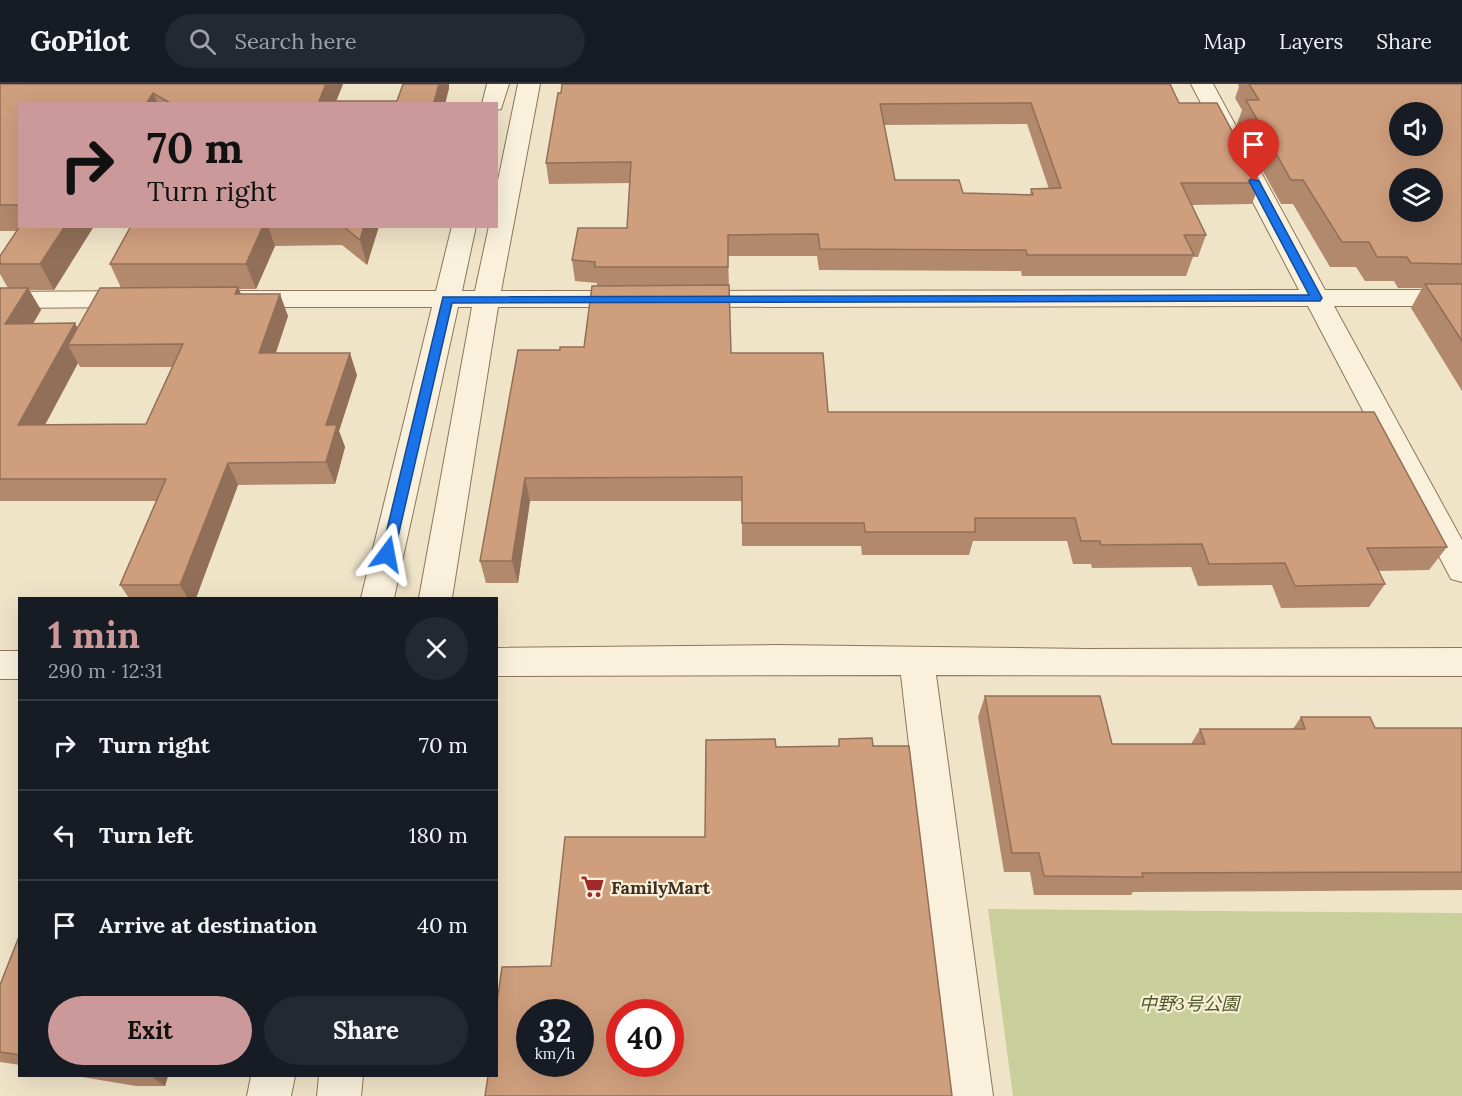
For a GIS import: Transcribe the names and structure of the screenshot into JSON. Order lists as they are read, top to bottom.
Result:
{
  "parks": ["中野3号公園"],
  "places": {
    "supermarket": ["FamilyMart"]
  },
  "page": {
    "header": "GoPilot",
    "search": "Search here",
    "nav": ["Map", "Layers", "Share"],
    "turn": ["70 m", "Turn right"],
    "heading": ["1 min", "290 m · 12:31"],
    "list": [
      {
        "name": "Turn right",
        "value": "70 m"
      },
      {
        "name": "Turn left",
        "value": "180 m"
      },
      {
        "name": "Arrive at destination",
        "value": "40 m"
      }
    ],
    "buttons": ["Exit", "Share"],
    "speed": "32 km/h",
    "limit": "40"
  }
}
